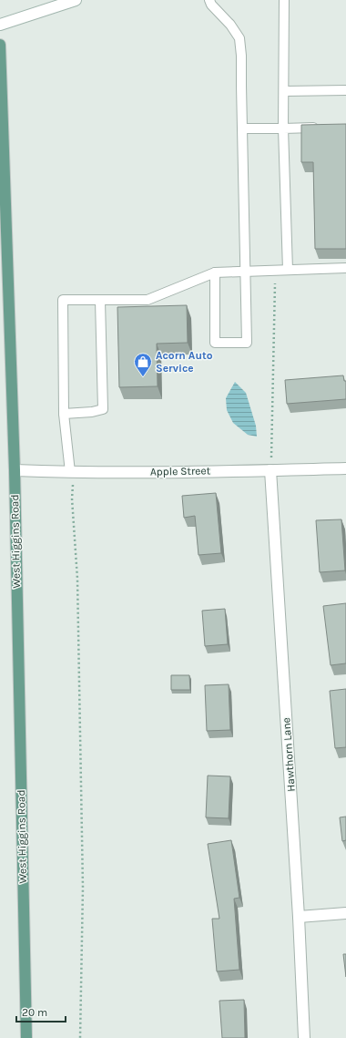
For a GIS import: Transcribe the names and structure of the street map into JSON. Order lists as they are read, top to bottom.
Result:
{
  "streets": {
    "main road": ["West Higgins Road"],
    "street": ["Apple Street", "Hawthorn Lane"]
  },
  "crossings": [
    ["Apple Street", "West Higgins Road"],
    ["Apple Street", "Hawthorn Lane"]
  ],
  "places": {
    "shop": ["Acorn Auto Service"]
  },
  "scale_bar": "20 m"
}
